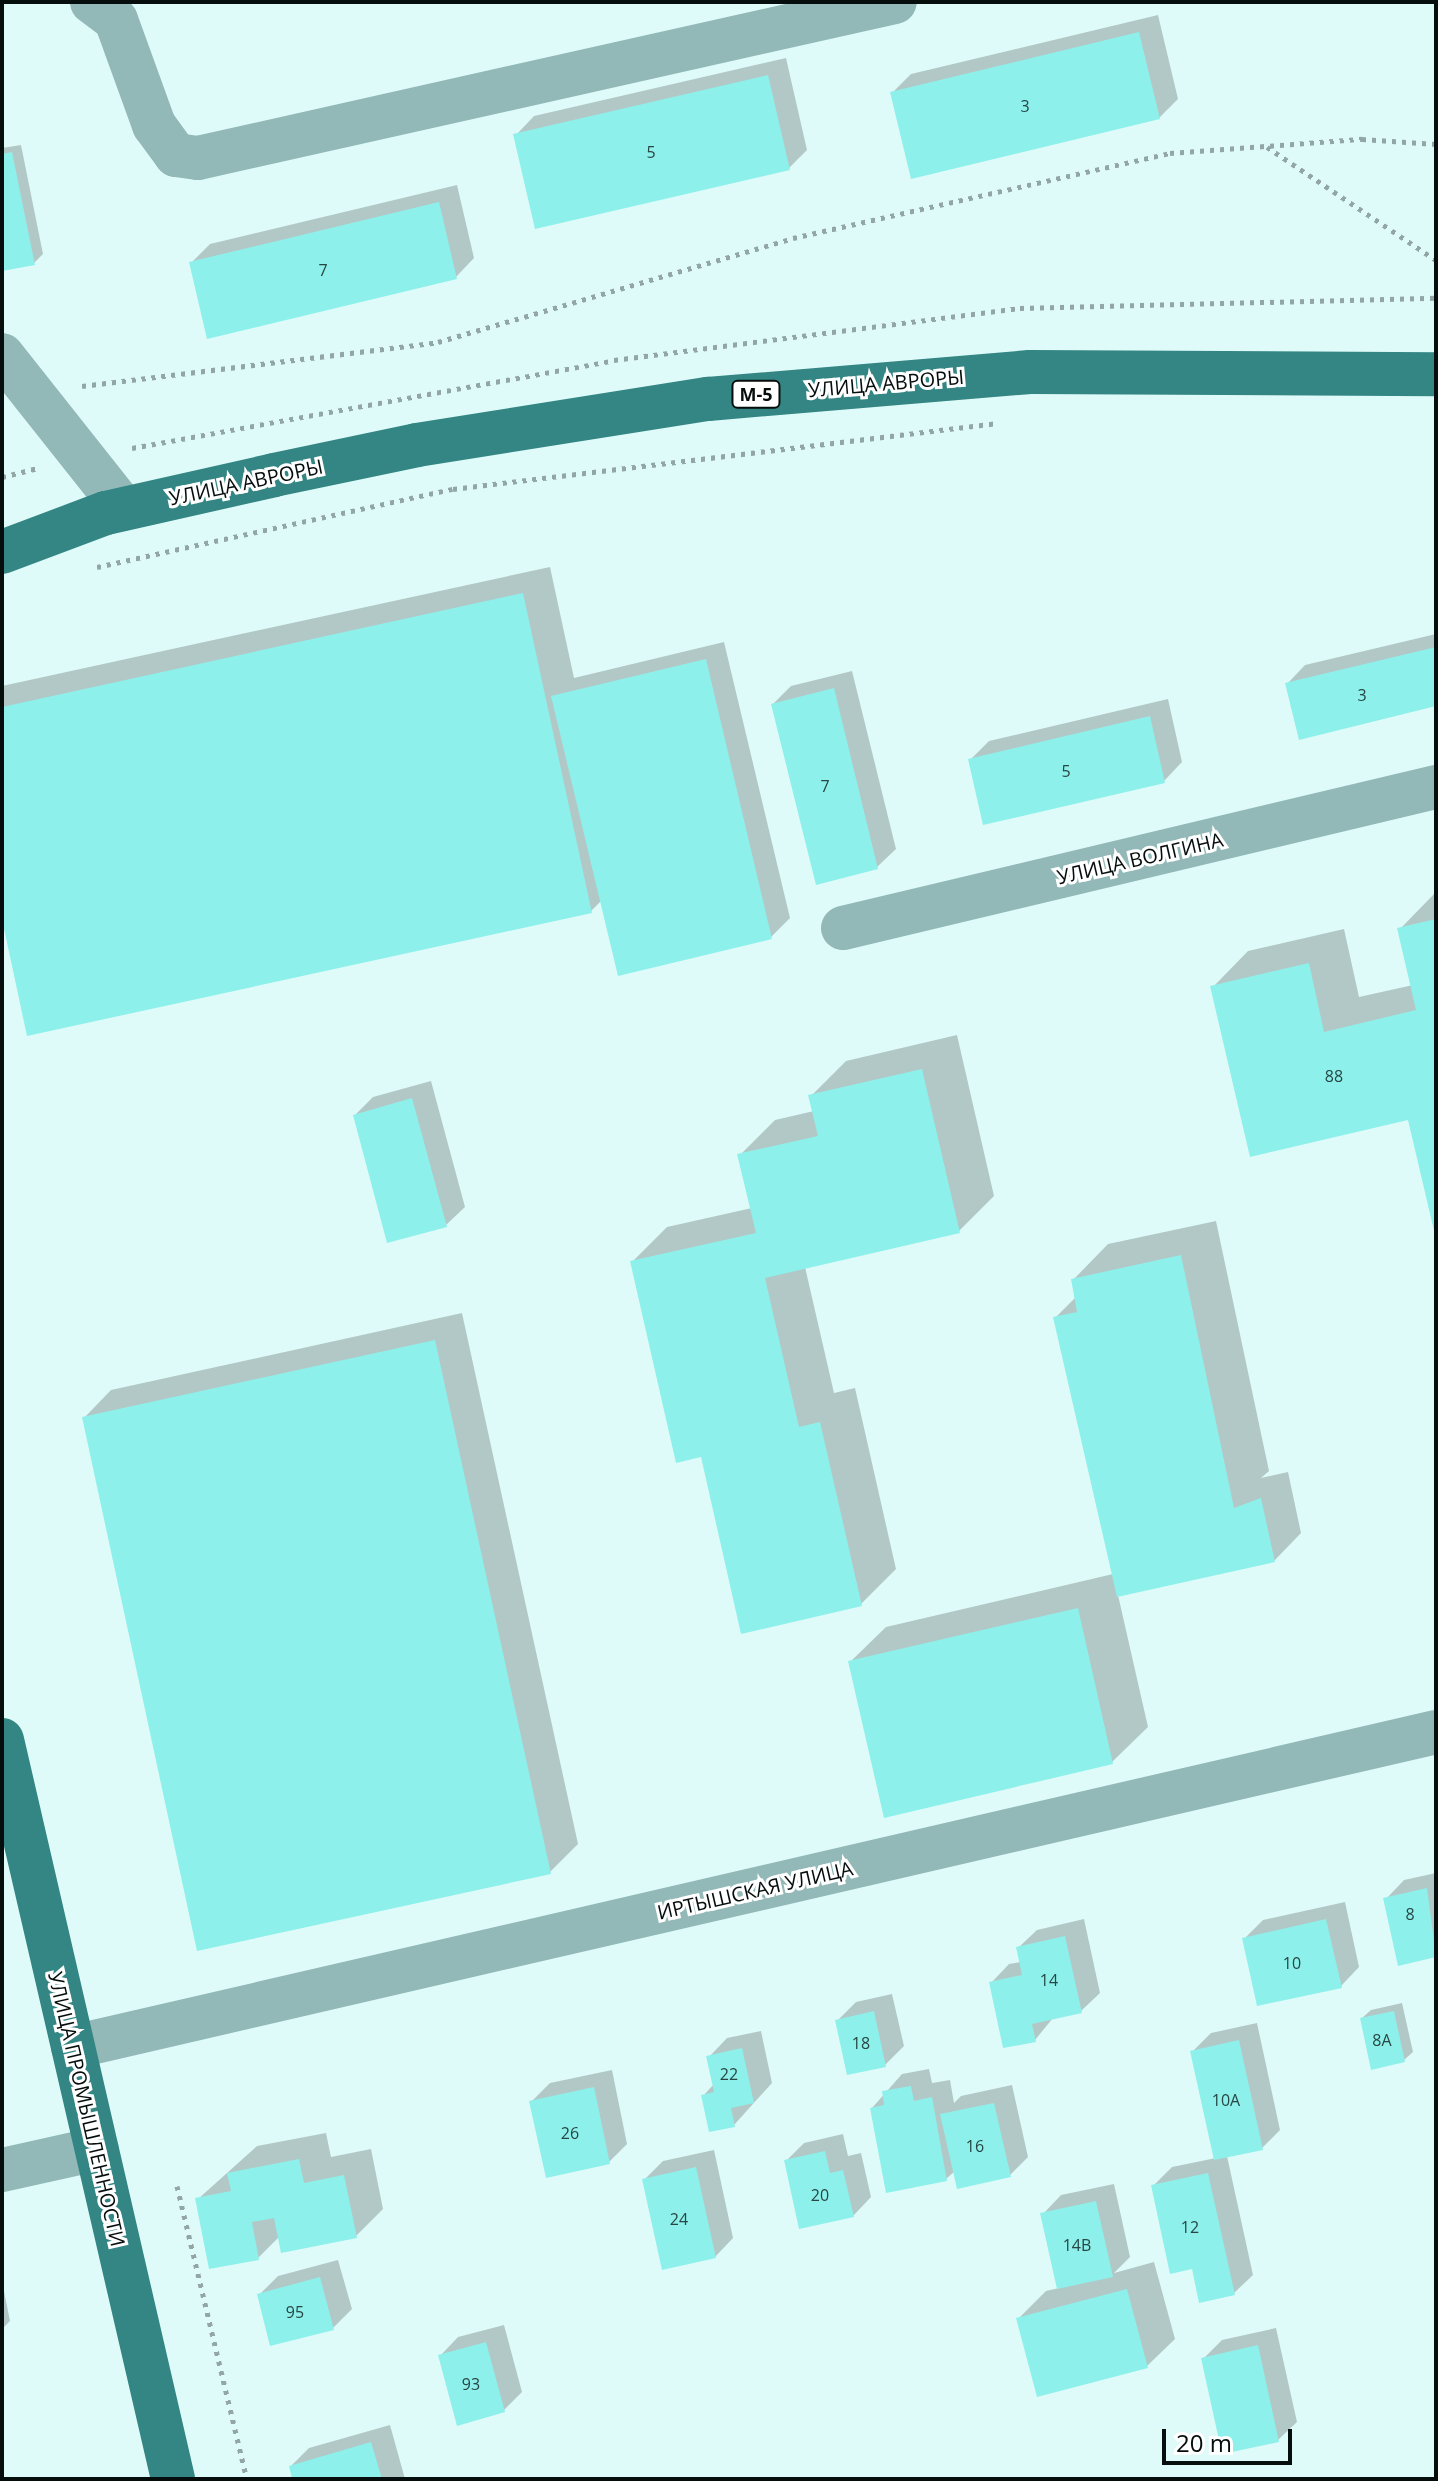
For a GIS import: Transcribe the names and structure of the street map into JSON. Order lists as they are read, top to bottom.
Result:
{
  "streets": {
    "main road": ["УЛИЦА АВРОРЫ", "М-5", "УЛИЦА ПРОМЫШЛЕННОСТИ"],
    "street": ["УЛИЦА ВОЛГИНА", "ИРТЫШСКАЯ УЛИЦА"]
  },
  "crossings": [
    ["ИРТЫШСКАЯ УЛИЦА", "УЛИЦА ПРОМЫШЛЕННОСТИ"]
  ],
  "house_numbers": [
    "3",
    "5",
    "7",
    "3",
    "5",
    "7",
    "88",
    "8",
    "10",
    "14",
    "8А",
    "18",
    "22",
    "10А",
    "26",
    "16",
    "20",
    "24",
    "12",
    "14В",
    "95",
    "93"
  ],
  "scale_bar": "20 m"
}
